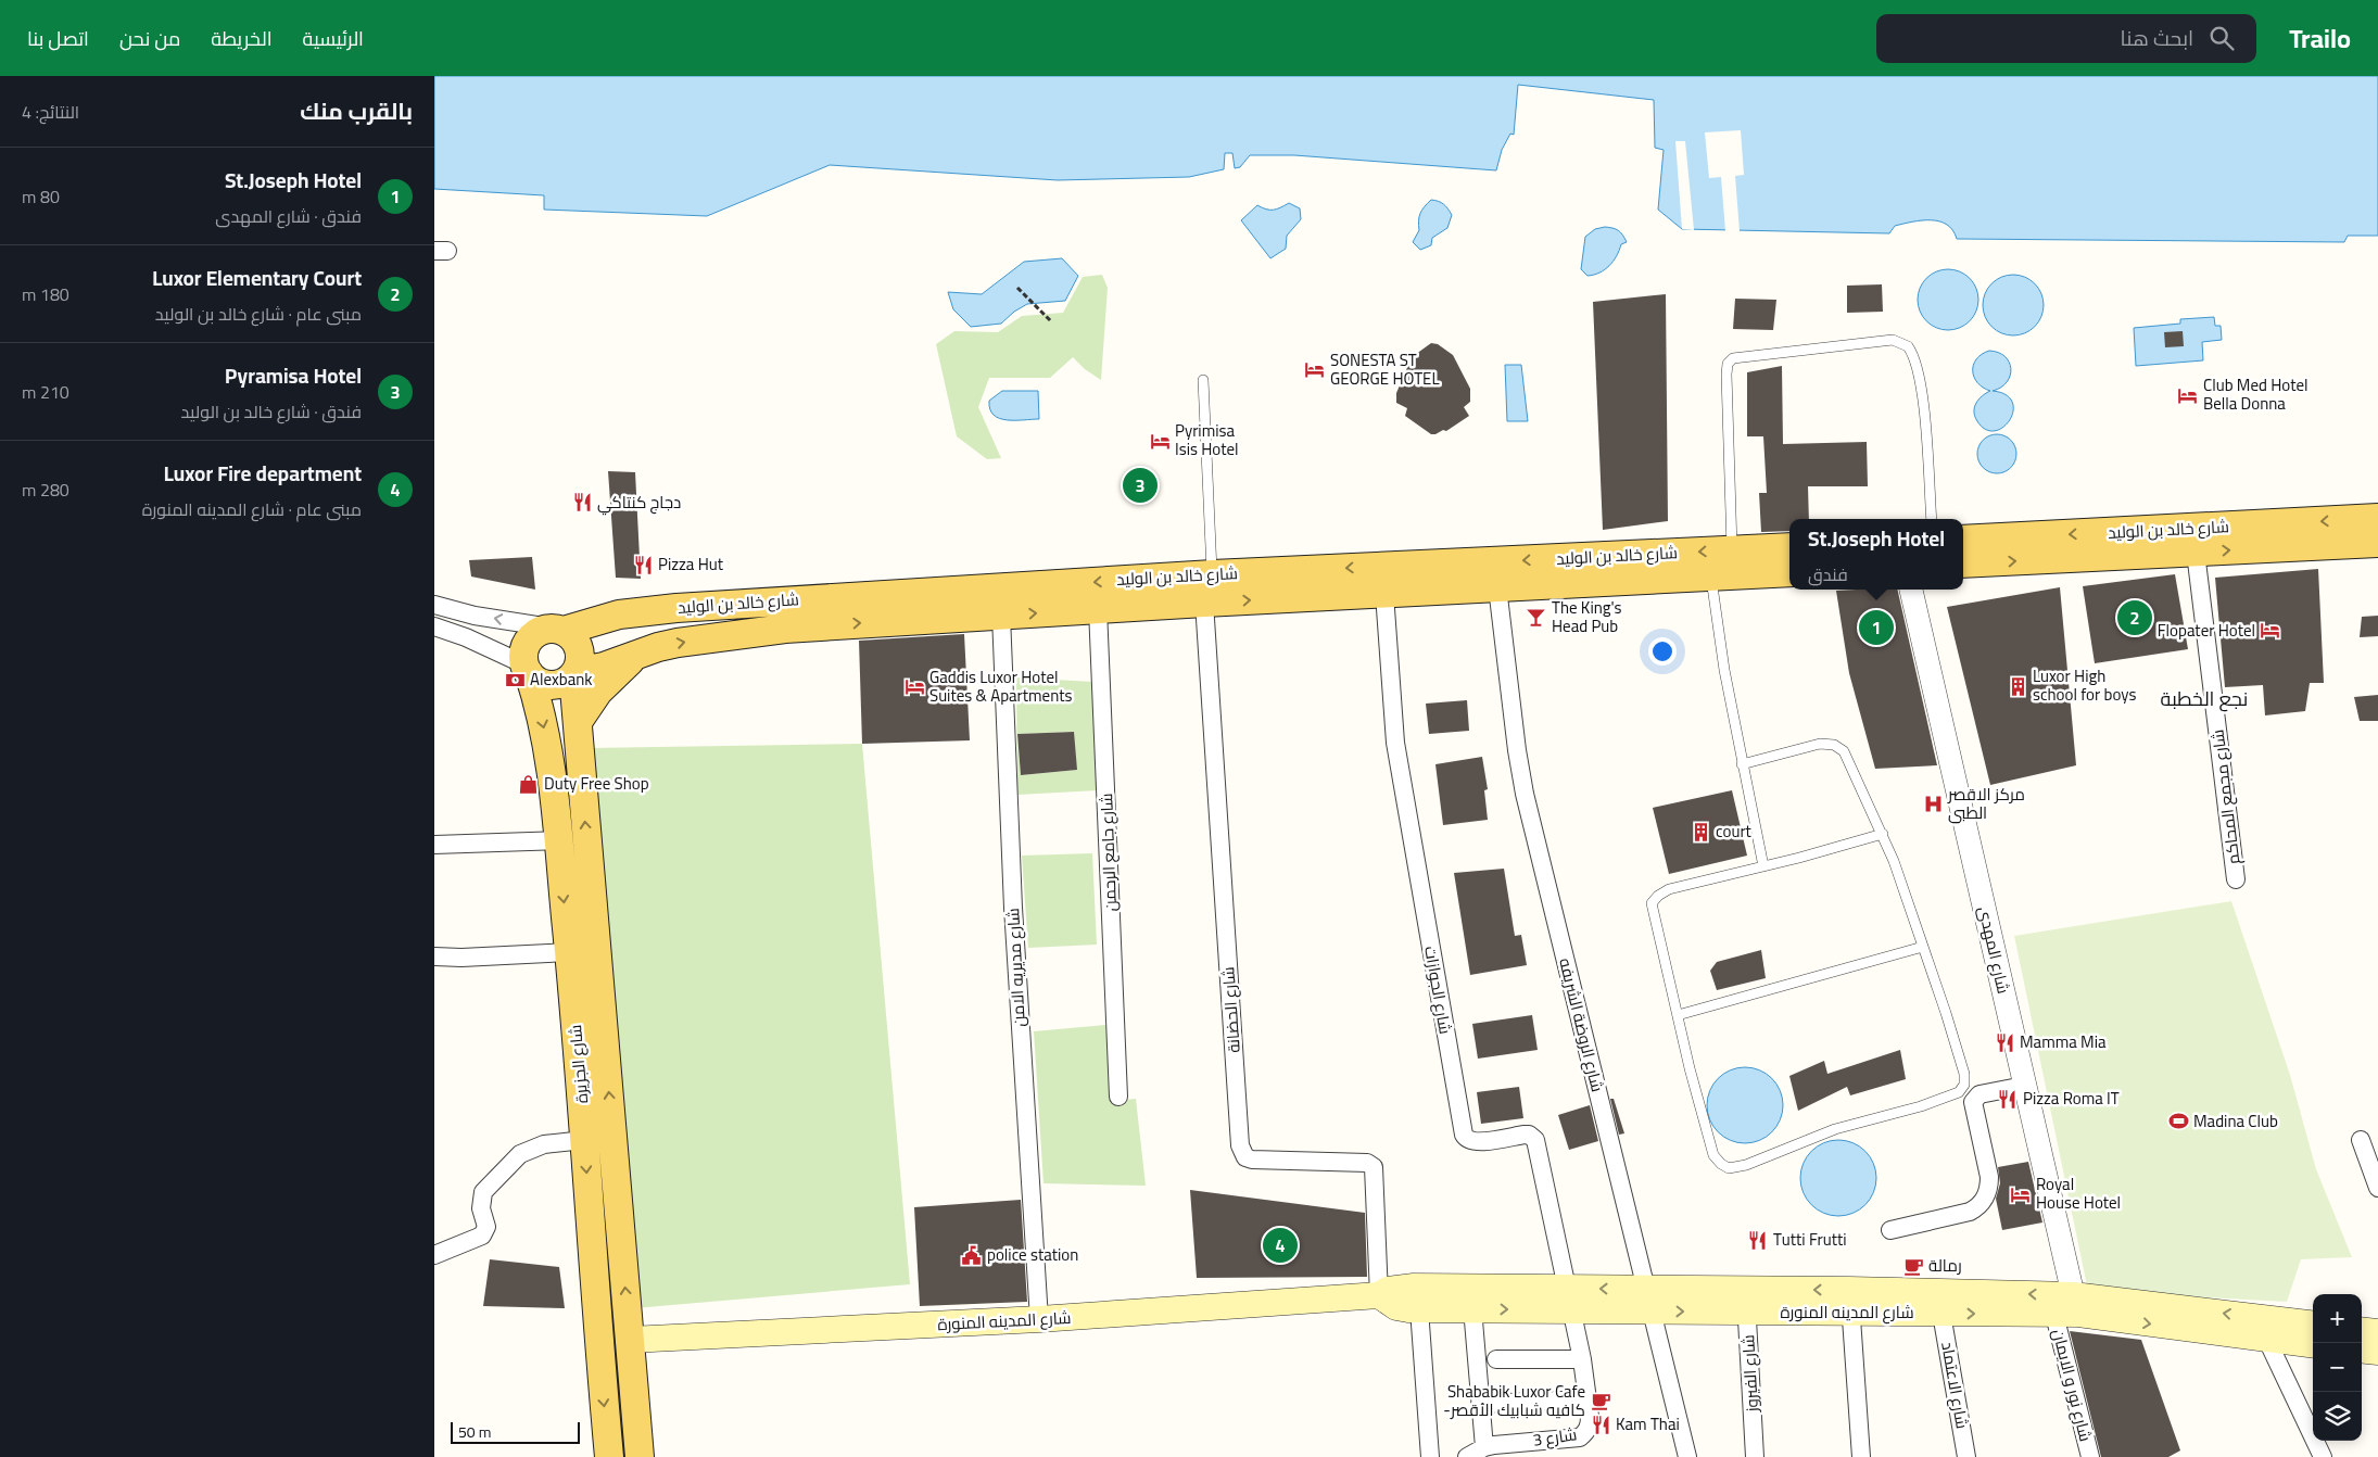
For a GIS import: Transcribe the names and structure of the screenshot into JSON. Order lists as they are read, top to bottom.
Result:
{
  "streets": {
    "main road": ["شارع خالد بن الوليد", "شارع الجزيرة", "شارع المدينه المنورة"],
    "street": [
      "شارع مجمع المحاكم",
      "شارع جامع الرحمن",
      "شارع المهدى",
      "شارع مديريه الامن",
      "شارع الجوازات",
      "شارع الحضانة",
      "شارع الروضة الشريفه",
      "شارع الفيروز",
      "شارع الاعتماد",
      "شارع نور و الايمان",
      "شارع 3"
    ]
  },
  "crossings": [
    ["شارع خالد بن الوليد", "شارع مجمع المحاكم"],
    ["شارع خالد بن الوليد", "شارع جامع الرحمن"],
    ["شارع خالد بن الوليد", "شارع مديريه الامن"],
    ["شارع خالد بن الوليد", "شارع الجوازات"],
    ["شارع خالد بن الوليد", "شارع الحضانة"],
    ["شارع خالد بن الوليد", "شارع الروضة الشريفه"],
    ["شارع خالد بن الوليد", "شارع الجزيرة"],
    ["شارع المهدى", "شارع المدينه المنورة"],
    ["شارع المهدى", "شارع نور و الايمان"],
    ["شارع مديريه الامن", "شارع المدينه المنورة"],
    ["شارع الجوازات", "شارع المدينه المنورة"],
    ["شارع الجوازات", "شارع 3"],
    ["شارع الحضانة", "شارع المدينه المنورة"],
    ["شارع الروضة الشريفه", "شارع المدينه المنورة"],
    ["شارع الجزيرة", "شارع المدينه المنورة"],
    ["شارع المدينه المنورة", "شارع الفيروز"],
    ["شارع المدينه المنورة", "شارع الاعتماد"],
    ["شارع المدينه المنورة", "شارع نور و الايمان"],
    ["شارع المدينه المنورة", "شارع 3"]
  ],
  "districts": ["نجع الخطبة"],
  "places": {
    "hotel": [
      "SONESTA ST GEORGE HOTEL",
      "Club Med Hotel Bella Donna",
      "Pyrimisa Isis Hotel",
      "Flopater Hotel",
      "Gaddis Luxor Hotel Suites & Apartments",
      "Royal House Hotel"
    ],
    "restaurant": [
      "دجاج كنتاكي",
      "Pizza Hut",
      "Mamma Mia",
      "Pizza Roma IT",
      "Tutti Frutti",
      "Kam Thai"
    ],
    "bar": ["The King's Head Pub"],
    "bank": ["Alexbank"],
    "building": ["Luxor High school for boys", "court"],
    "shop": ["Duty Free Shop"],
    "hospital": ["مركز الاقصر الطبى"],
    "sports": ["Madina Club"],
    "public building": ["police station"],
    "cafe": ["رمالة", "Shababik Luxor Cafe -كافيه شبابيك الأقصر"]
  },
  "scale_bar": "50 m",
  "page": {
    "header": "Trailo",
    "search": "ابحث هنا",
    "nav": [
      "الرئيسية",
      "الخريطة",
      "من نحن",
      "اتصل بنا"
    ],
    "heading": ["بالقرب منك", "النتائج: 4"],
    "list": [
      {
        "mark": "1",
        "name": "St.Joseph Hotel",
        "note": "فندق · شارع المهدى",
        "value": "80 m"
      },
      {
        "mark": "2",
        "name": "Luxor Elementary Court",
        "note": "مبنى عام · شارع خالد بن الوليد",
        "value": "180 m"
      },
      {
        "mark": "3",
        "name": "Pyramisa Hotel",
        "note": "فندق · شارع خالد بن الوليد",
        "value": "210 m"
      },
      {
        "mark": "4",
        "name": "Luxor Fire department",
        "note": "مبنى عام · شارع المدينه المنورة",
        "value": "280 m"
      }
    ],
    "pins": [
      "3",
      "2",
      "1",
      "4"
    ],
    "popup": ["St.Joseph Hotel", "فندق"],
    "map_buttons": ["+", "−"],
    "scale": "50 m"
  }
}
